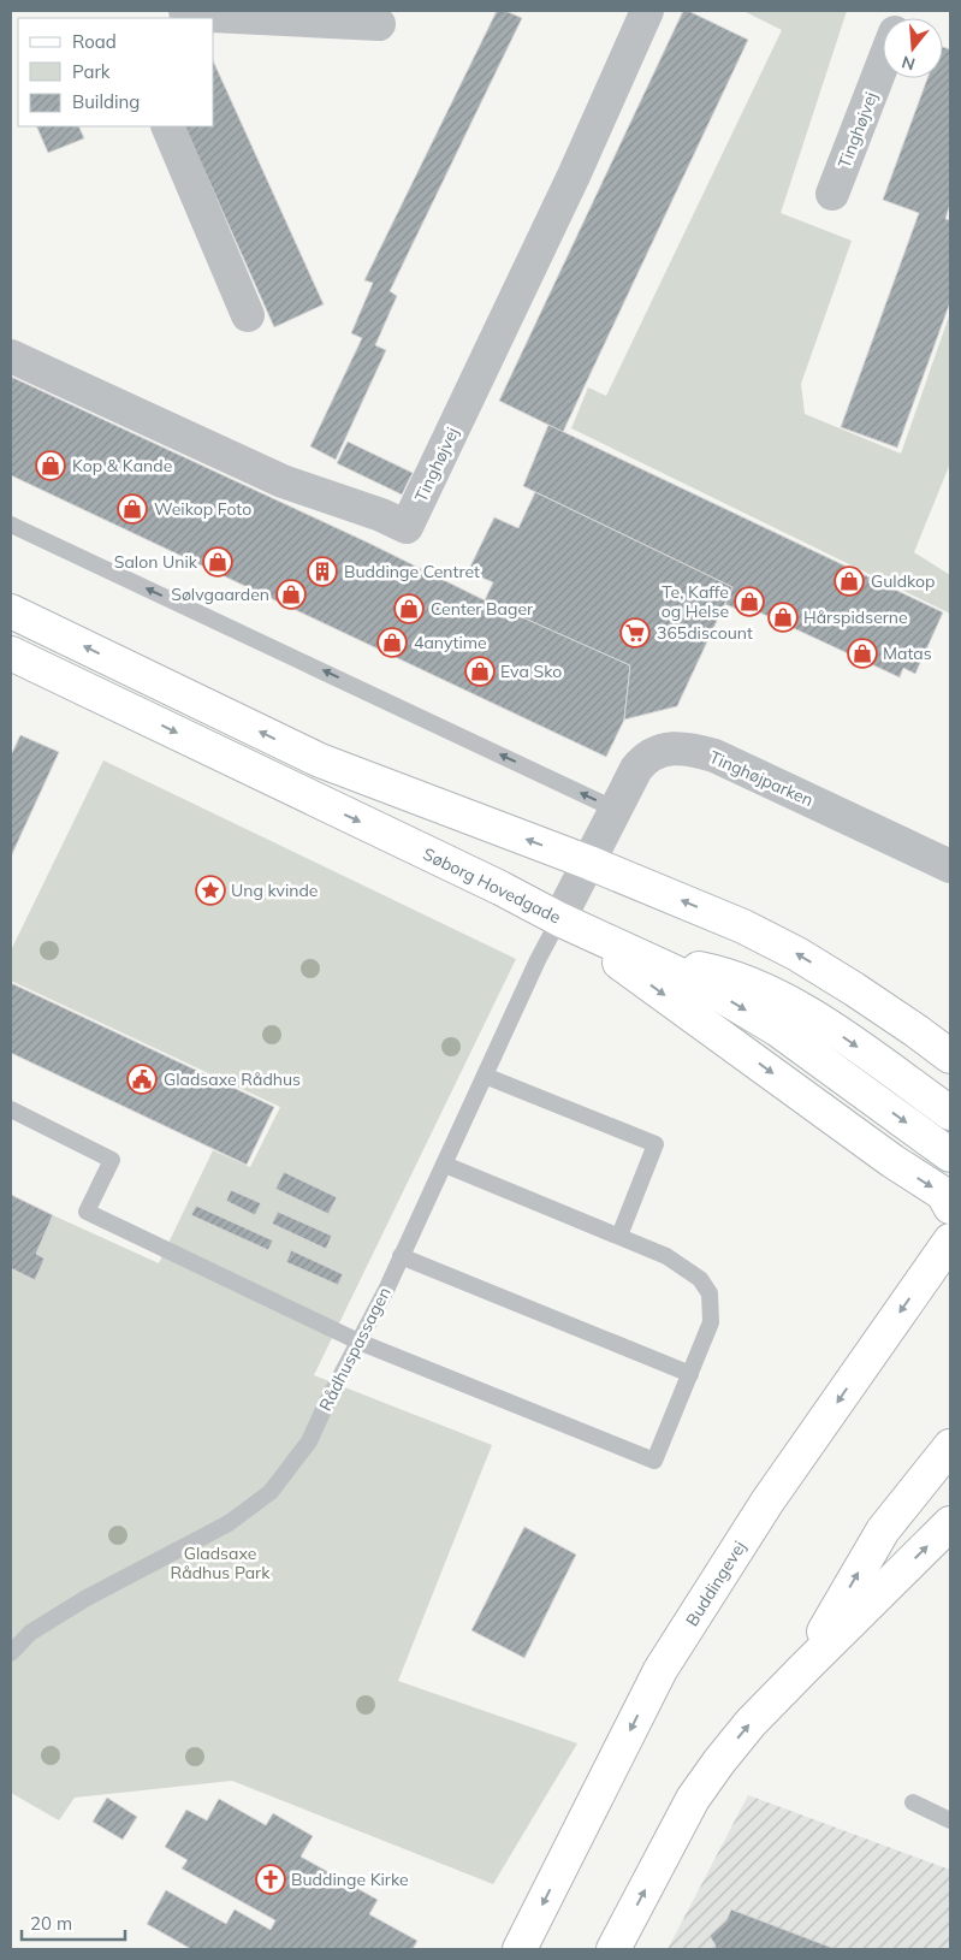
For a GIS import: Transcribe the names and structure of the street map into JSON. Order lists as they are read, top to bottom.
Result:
{
  "streets": {
    "street": [
      "Tinghøjvej",
      "Tinghøjparken",
      "Søborg Hovedgade",
      "Buddingevej"
    ],
    "lane": ["Rådhuspassagen"]
  },
  "crossings": [
    ["Tinghøjparken", "Søborg Hovedgade"],
    ["Tinghøjparken", "Rådhuspassagen"],
    ["Søborg Hovedgade", "Rådhuspassagen"]
  ],
  "parks": ["Gladsaxe Rådhus Park"],
  "places": {
    "shop": [
      "Kop & Kande",
      "Weikop Foto",
      "Salon Unik",
      "Guldkop",
      "Sølvgaarden",
      "Te, Kaffe og Helse",
      "Center Bager",
      "Hårspidserne",
      "4anytime",
      "Matas",
      "Eva Sko"
    ],
    "building": ["Buddinge Centret"],
    "supermarket": ["365discount"],
    "place": ["Ung kvinde"],
    "public building": ["Gladsaxe Rådhus"],
    "church": ["Buddinge Kirke"]
  },
  "legend": ["Road", "Park", "Building"],
  "scale_bar": "20 m",
  "north": "bottom"
}
